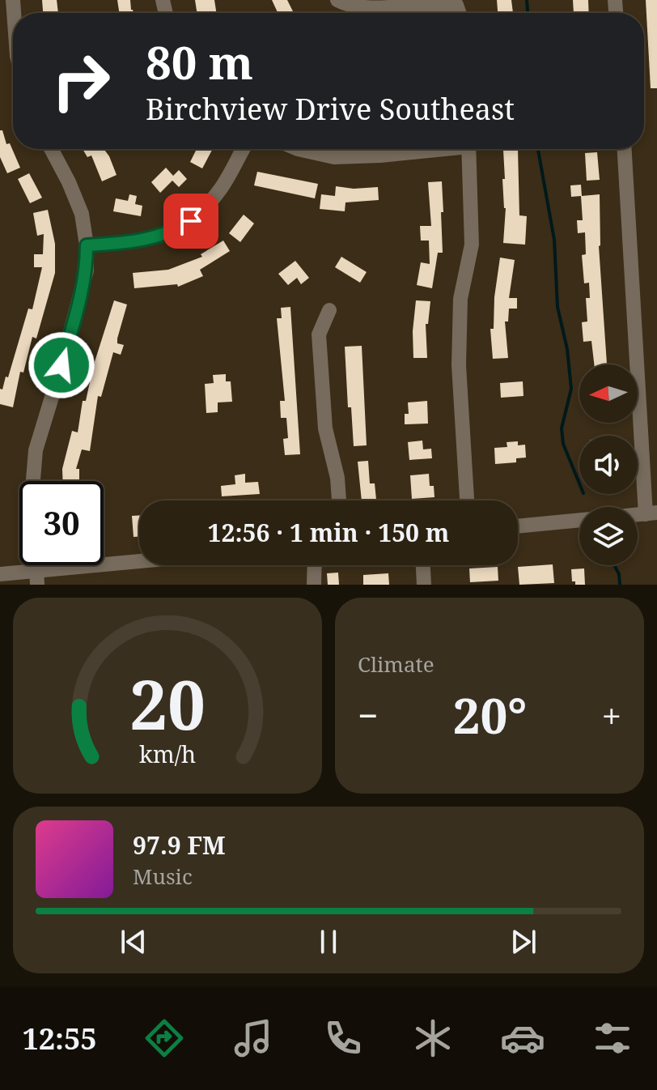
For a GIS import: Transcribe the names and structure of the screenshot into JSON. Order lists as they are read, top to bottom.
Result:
{
  "north": "left",
  "page": {
    "turn": ["80 m", "Birchview Drive Southeast"],
    "limit": "30",
    "trip": "12:56 · 1 min · 150 m",
    "tile": "Climate",
    "heat": ["−", "20°", "+"],
    "song": ["97.9 FM", "Music"],
    "tabs": "12:55",
    "gauge": ["20", "km/h"]
  }
}
